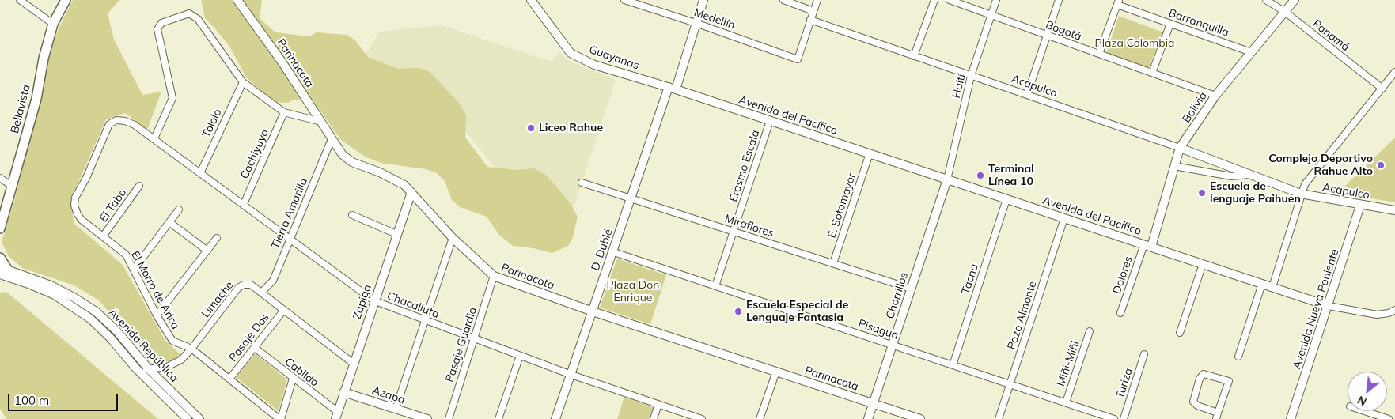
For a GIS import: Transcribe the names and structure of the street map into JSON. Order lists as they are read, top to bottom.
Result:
{
  "streets": {
    "main road": ["Bellavista"],
    "street": [
      "Medellín",
      "Barranquilla",
      "Bogotá",
      "Panamá",
      "Guayanas",
      "Parinacota",
      "Haití",
      "Acapulco",
      "Bolivia",
      "Avenida del Pacífico",
      "Tololo",
      "Cachiyuyo",
      "Erasmo Escala",
      "El Tabo",
      "E. Sotomayor",
      "Tierra Amarilla",
      "Miraflores",
      "D. Dublé",
      "Dolores",
      "Tacna",
      "El Morro de Arica",
      "Chorrillos",
      "Limache",
      "Zapiga",
      "Chacalluta",
      "Avenida Nueva Poniente",
      "Pozo Almonte",
      "Pisagua",
      "Pasaje Dos",
      "Pasaje Guardia",
      "Avenida República",
      "Miñi-Miñi",
      "Cabildo",
      "Turiza",
      "Azapa"
    ]
  },
  "crossings": [
    ["Medellín", "Acapulco"],
    ["Medellín", "D. Dublé"],
    ["Barranquilla", "Bolivia"],
    ["Bogotá", "Haití"],
    ["Bogotá", "Bolivia"],
    ["Panamá", "Bolivia"],
    ["Guayanas", "Avenida del Pacífico"],
    ["Guayanas", "D. Dublé"],
    ["Parinacota", "Tierra Amarilla"],
    ["Parinacota", "D. Dublé"],
    ["Parinacota", "Chorrillos"],
    ["Parinacota", "Zapiga"],
    ["Parinacota", "Pasaje Guardia"],
    ["Haití", "Acapulco"],
    ["Haití", "Avenida del Pacífico"],
    ["Haití", "Chorrillos"],
    ["Acapulco", "Bolivia"],
    ["Acapulco", "Avenida Nueva Poniente"],
    ["Bolivia", "Avenida del Pacífico"],
    ["Bolivia", "Dolores"],
    ["Avenida del Pacífico", "Erasmo Escala"],
    ["Avenida del Pacífico", "E. Sotomayor"],
    ["Avenida del Pacífico", "D. Dublé"],
    ["Avenida del Pacífico", "Dolores"],
    ["Avenida del Pacífico", "Tacna"],
    ["Avenida del Pacífico", "Chorrillos"],
    ["Avenida del Pacífico", "Avenida Nueva Poniente"],
    ["Avenida del Pacífico", "Pozo Almonte"],
    ["Tololo", "Chacalluta"],
    ["Cachiyuyo", "Chacalluta"],
    ["Erasmo Escala", "Miraflores"],
    ["Erasmo Escala", "Pisagua"],
    ["El Tabo", "El Morro de Arica"],
    ["E. Sotomayor", "Miraflores"],
    ["Tierra Amarilla", "Limache"],
    ["Tierra Amarilla", "Chacalluta"],
    ["Miraflores", "D. Dublé"],
    ["Miraflores", "Chorrillos"],
    ["D. Dublé", "Chacalluta"],
    ["D. Dublé", "Pisagua"],
    ["Tacna", "Pisagua"],
    ["El Morro de Arica", "Limache"],
    ["El Morro de Arica", "Chacalluta"],
    ["El Morro de Arica", "Pasaje Dos"],
    ["Chorrillos", "Pisagua"],
    ["Limache", "Zapiga"],
    ["Limache", "Pasaje Dos"],
    ["Limache", "Avenida República"],
    ["Zapiga", "Chacalluta"],
    ["Zapiga", "Cabildo"],
    ["Zapiga", "Azapa"],
    ["Chacalluta", "Pasaje Guardia"],
    ["Pozo Almonte", "Pisagua"],
    ["Pisagua", "Miñi-Miñi"],
    ["Pasaje Dos", "Cabildo"]
  ],
  "parks": ["Plaza Colombia", "Plaza Don Enrique"],
  "places": [
    "Liceo Rahue",
    "Complejo Deportivo Rahue Alto",
    "Terminal Línea 10",
    "Escuela de lenguaje Paihuen",
    "Escuela Especial de Lenguaje Fantasia"
  ],
  "scale_bar": "100 m",
  "north": "bottom left"
}
